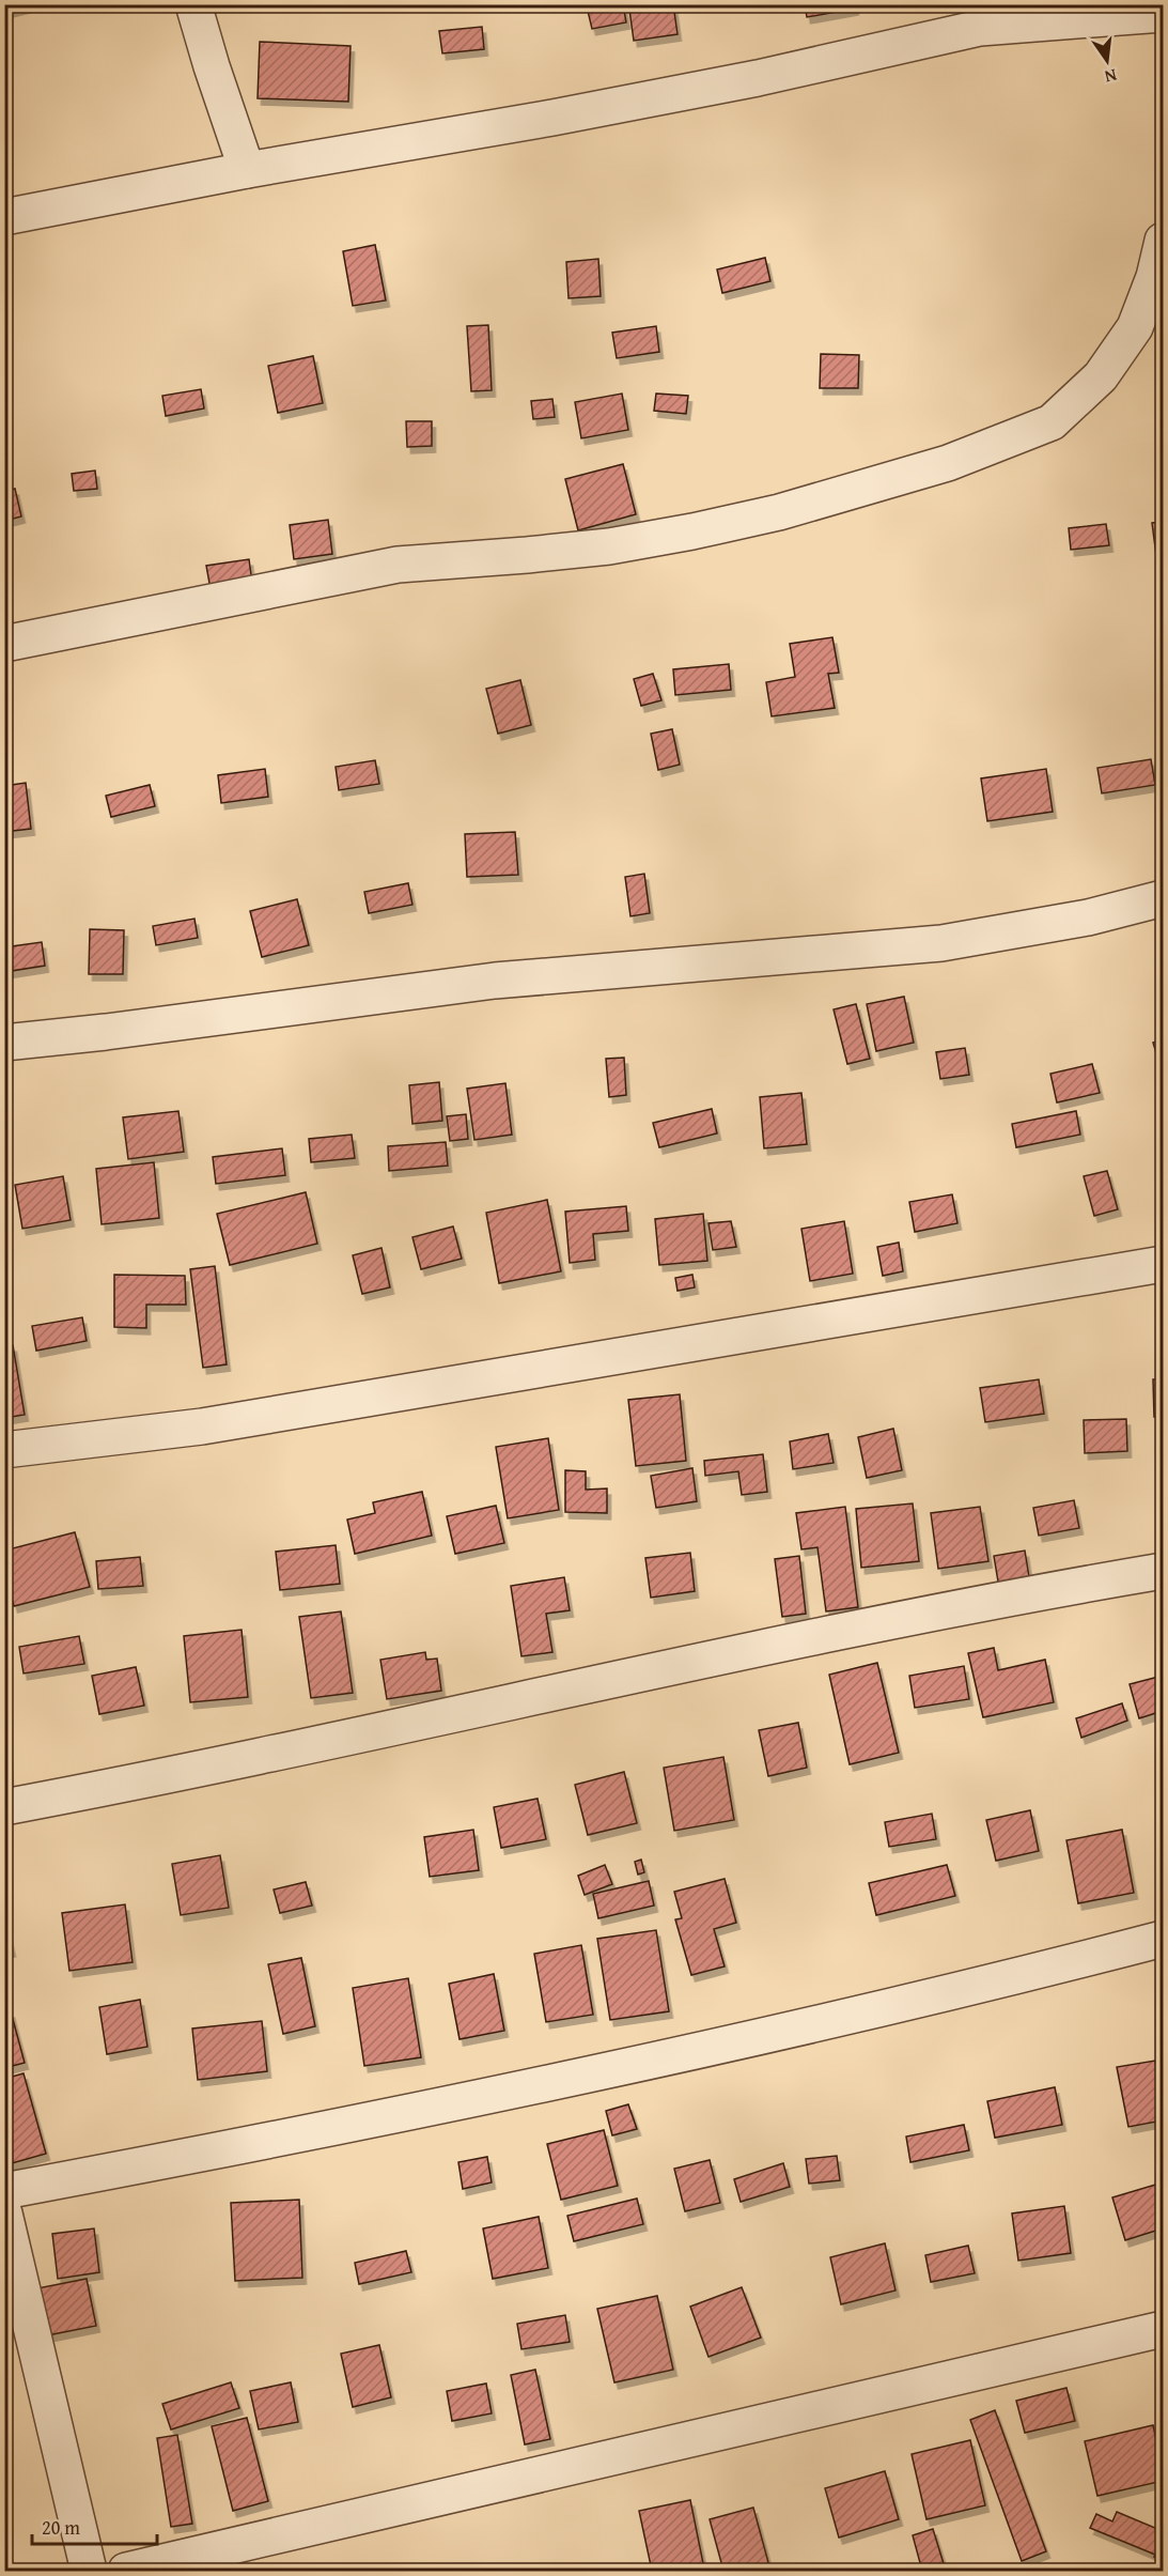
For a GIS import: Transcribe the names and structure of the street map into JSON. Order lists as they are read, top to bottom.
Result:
{
  "scale_bar": "20 m",
  "north": "bottom"
}
